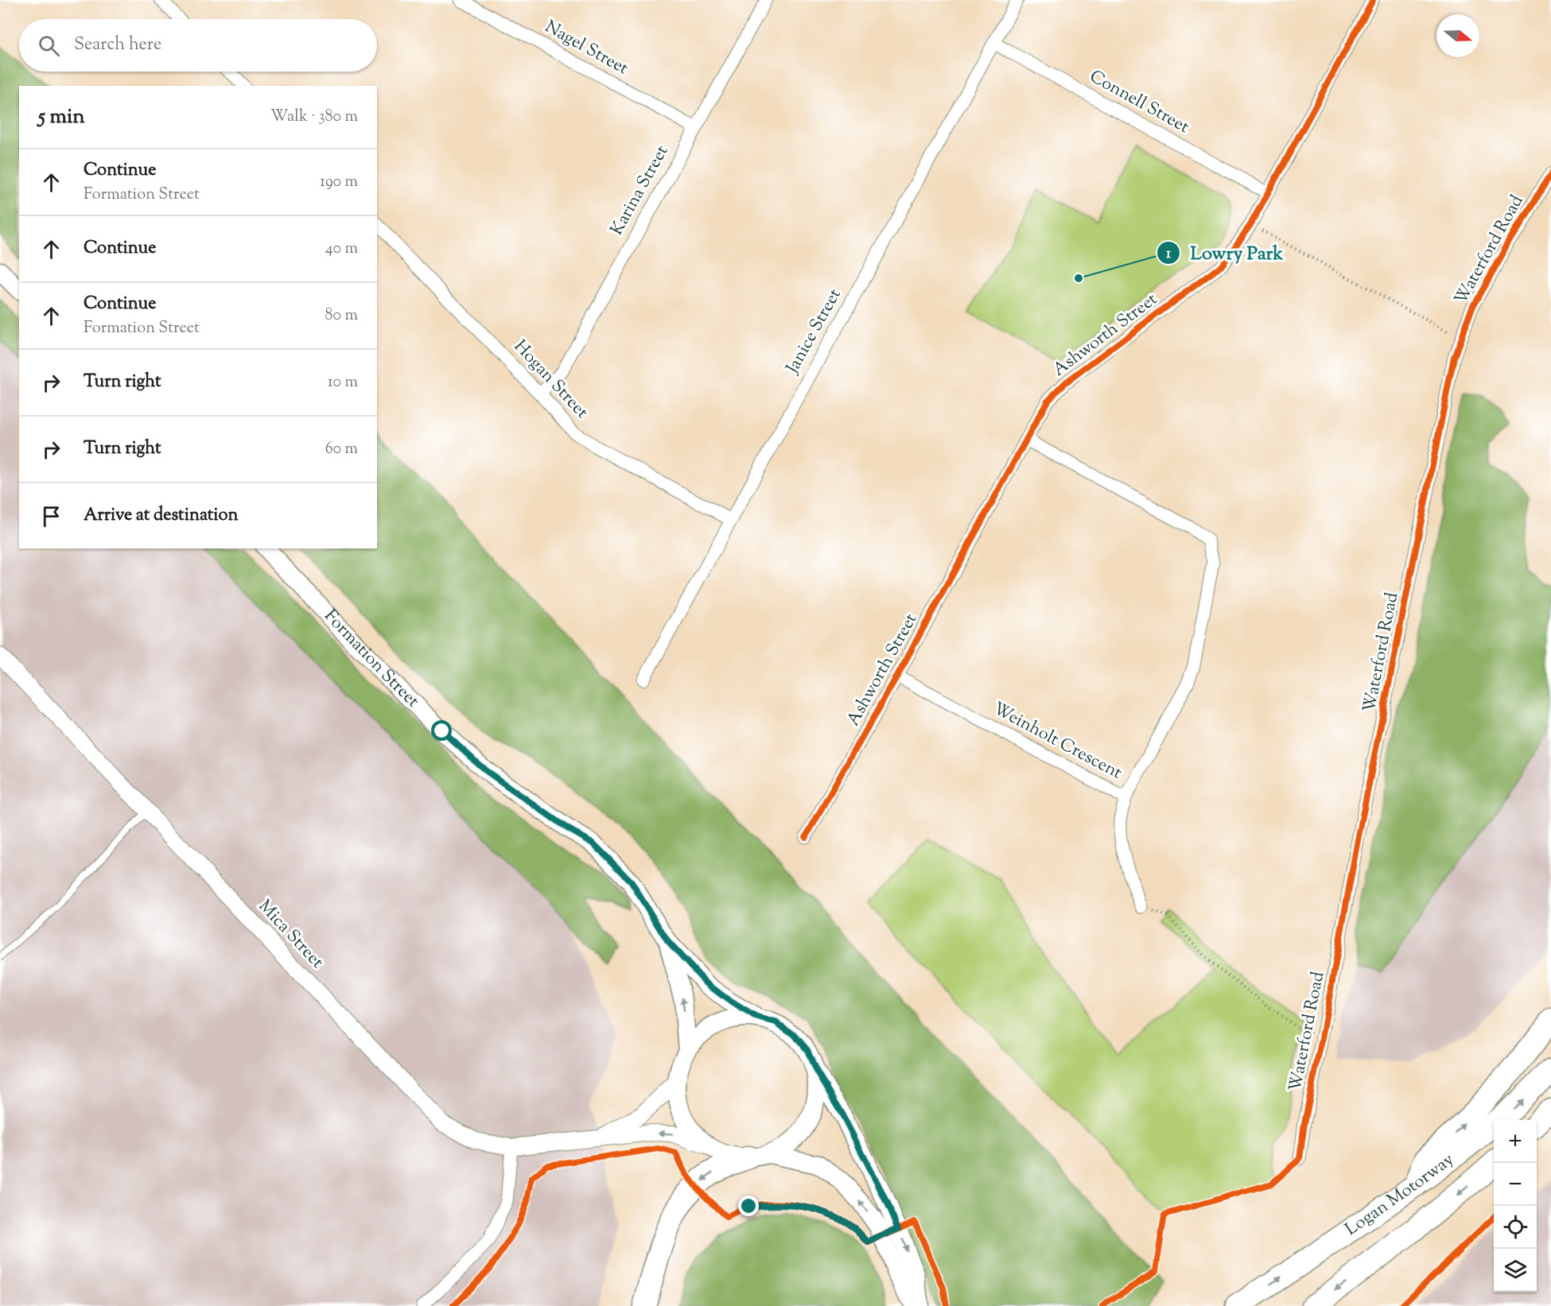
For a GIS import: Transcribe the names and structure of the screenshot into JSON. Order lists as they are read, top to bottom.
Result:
{
  "streets": {
    "highway": ["Logan Motorway"],
    "main road": ["Formation Street"],
    "street": [
      "Nagel Street",
      "Connell Street",
      "Karina Street",
      "Waterford Road",
      "Janice Street",
      "Ashworth Street",
      "Hogan Street",
      "Weinholt Crescent",
      "Mica Street"
    ]
  },
  "crossings": [
    ["Nagel Street", "Karina Street"],
    ["Connell Street", "Janice Street"],
    ["Connell Street", "Ashworth Street"],
    ["Karina Street", "Hogan Street"],
    ["Janice Street", "Hogan Street"],
    ["Ashworth Street", "Weinholt Crescent"],
    ["Formation Street", "Mica Street"]
  ],
  "places": ["Lowry Park"],
  "north": "right",
  "page": {
    "search": "Search here",
    "heading": ["5 min", "Walk · 380 m"],
    "list": [
      ["Continue", "Formation Street", "190 m"],
      ["Continue", "40 m"],
      ["Continue", "Formation Street", "80 m"],
      ["Turn right", "10 m"],
      ["Turn right", "60 m"],
      "Arrive at destination"
    ],
    "map_buttons": ["+", "−"]
  }
}
